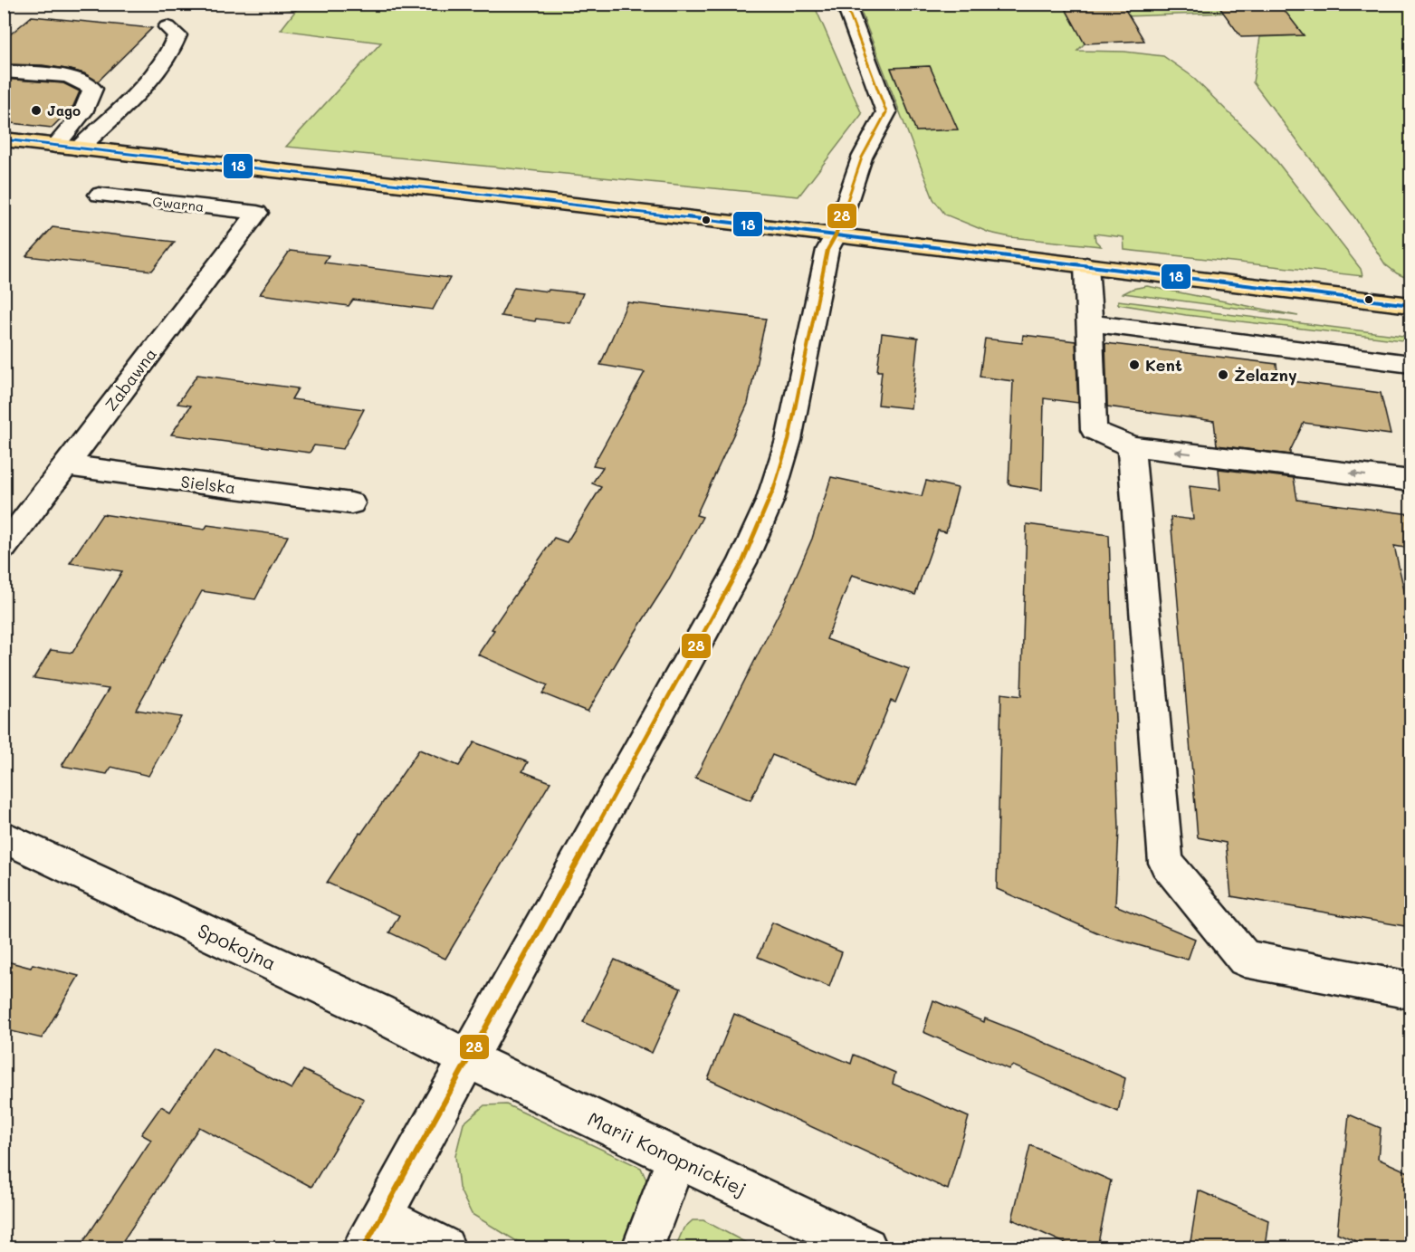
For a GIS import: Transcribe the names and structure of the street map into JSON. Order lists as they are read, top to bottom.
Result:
{
  "streets": {
    "street": [
      "Gwarna",
      "Zabawna",
      "Sielska",
      "Spokojna",
      "Marii Konopnickiej"
    ]
  },
  "crossings": [
    ["Gwarna", "Zabawna"],
    ["Zabawna", "Sielska"],
    ["Spokojna", "Marii Konopnickiej"]
  ],
  "places": ["Jago", "Kent", "Żelazny"],
  "lines": ["transit line 28", "transit line 18"]
}
